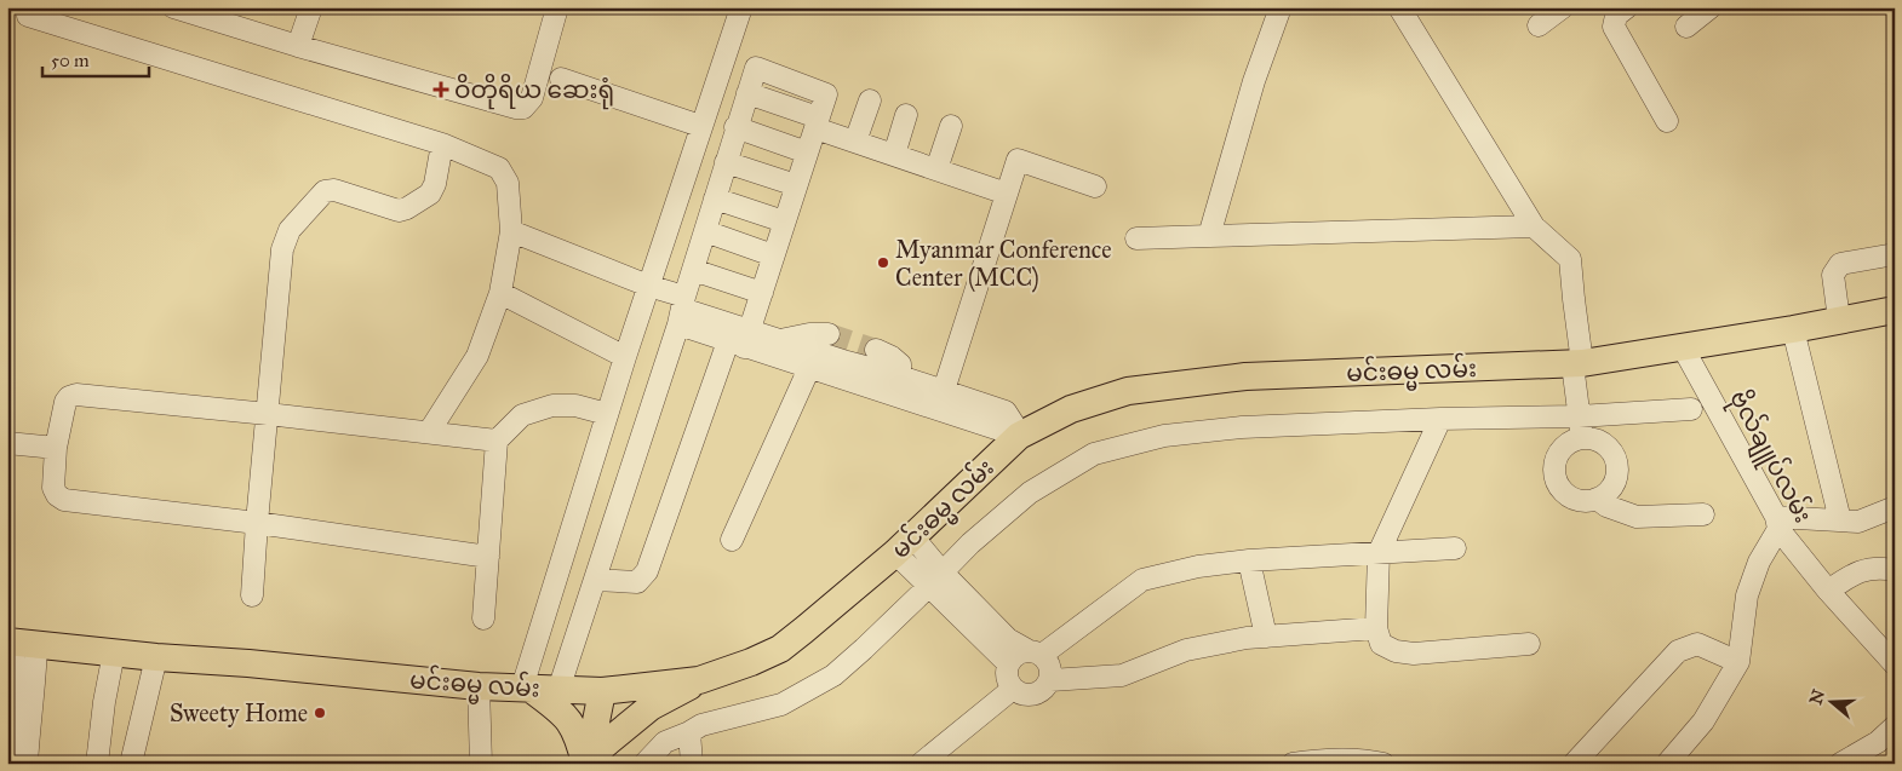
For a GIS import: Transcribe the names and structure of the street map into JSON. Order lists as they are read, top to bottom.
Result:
{
  "streets": {
    "main road": ["မင်းဓမ္မ လမ်း"],
    "street": ["ဗိုလ်ချူပ်လမ်း"]
  },
  "crossings": [
    ["မင်းဓမ္မ လမ်း", "ဗိုလ်ချူပ်လမ်း"]
  ],
  "places": {
    "health": ["ဝိတိုရိယ ဆေးရုံ"],
    "other": ["Myanmar Conference Center (MCC)", "Sweety Home"]
  },
  "scale_bar": "50 m",
  "north": "left"
}
